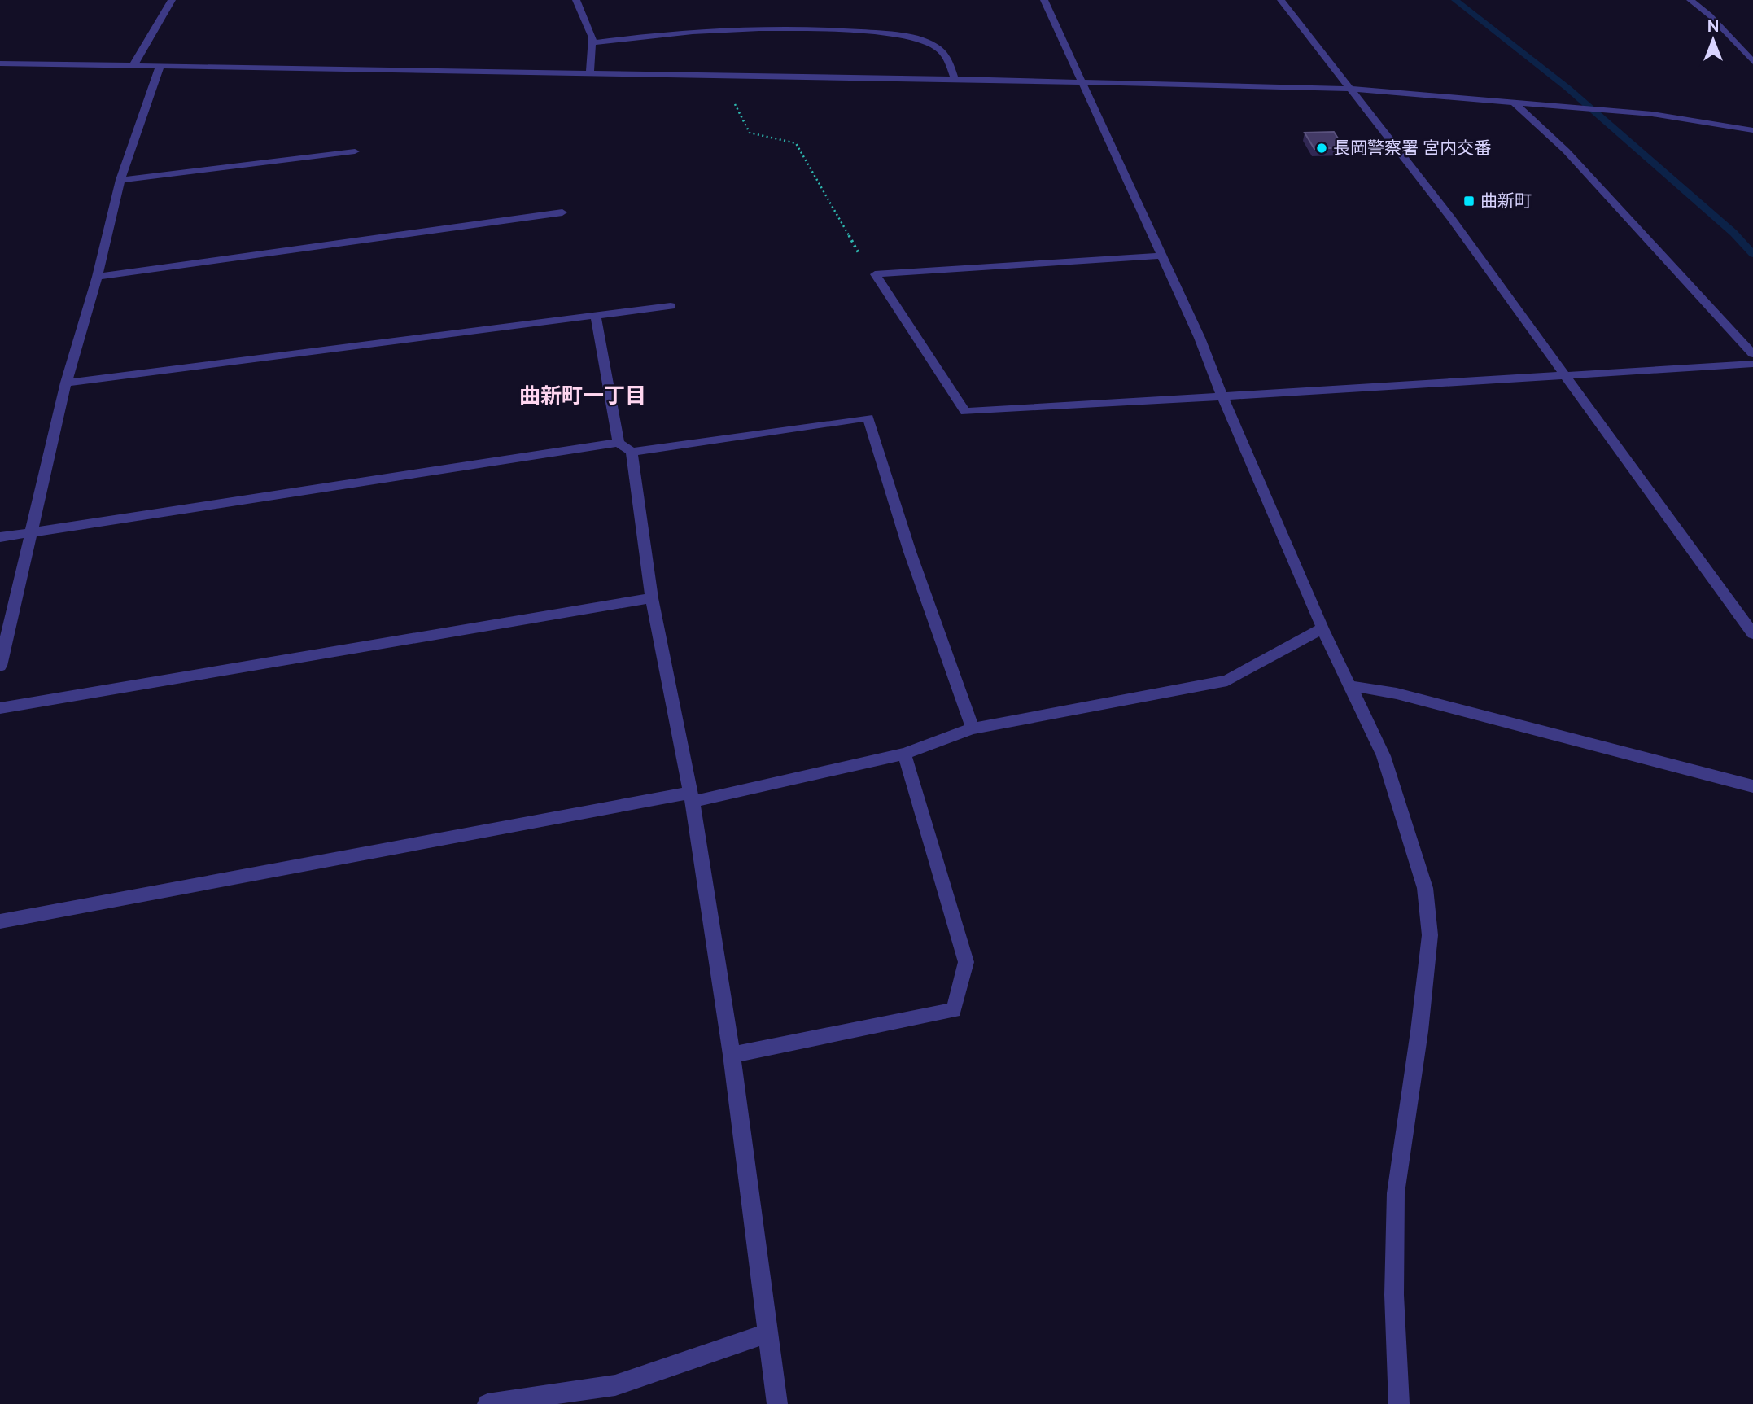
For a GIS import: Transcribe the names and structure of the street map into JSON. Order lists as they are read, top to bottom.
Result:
{
  "districts": ["曲新町一丁目"],
  "places": {
    "other": ["長岡警察署 宮内交番"],
    "transit": ["曲新町"]
  },
  "north": "top"
}
